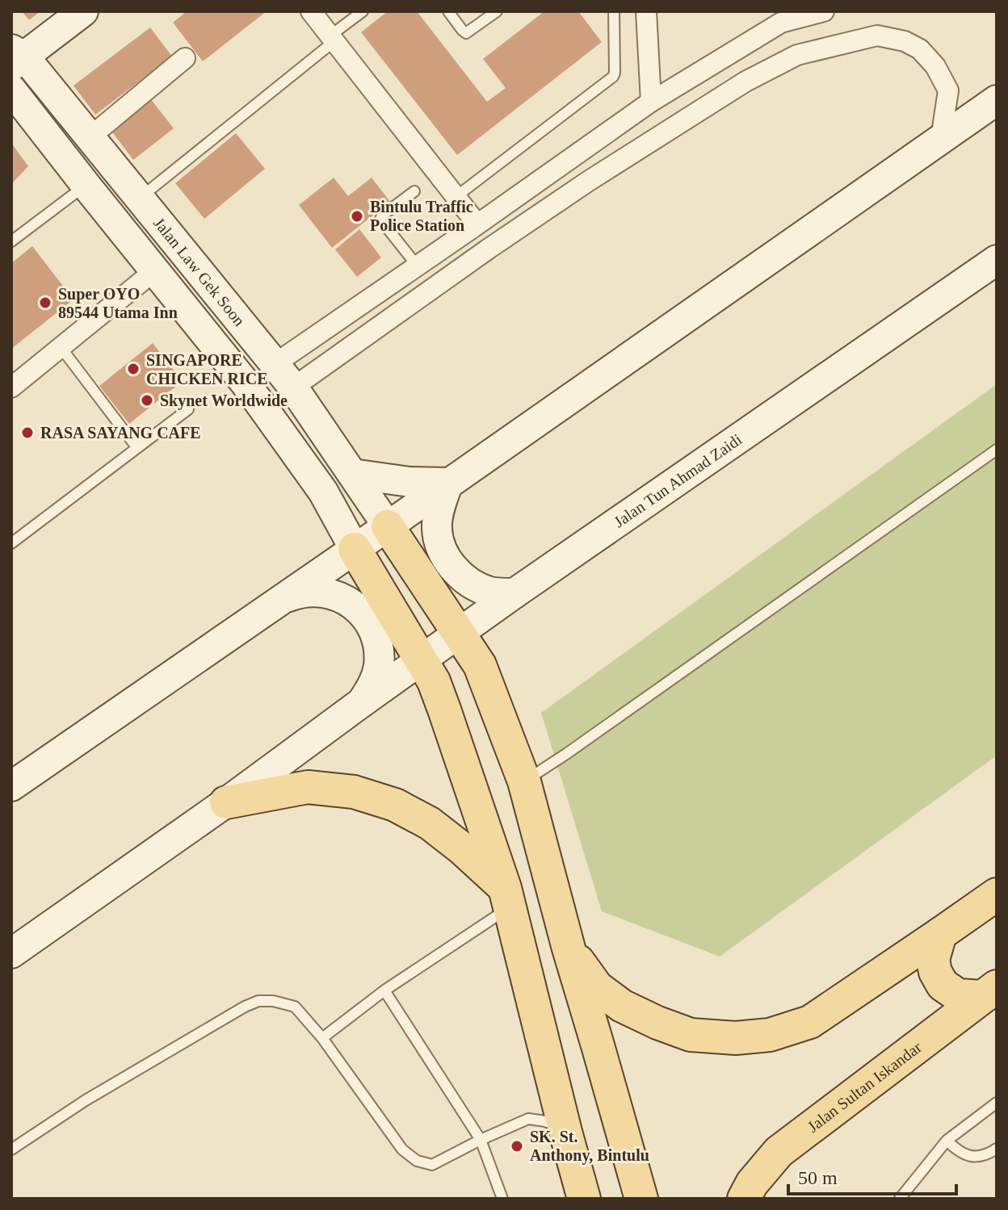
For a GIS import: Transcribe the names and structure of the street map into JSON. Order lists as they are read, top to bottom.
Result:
{
  "streets": {
    "main road": ["Jalan Law Gek Soon", "Jalan Tun Ahmad Zaidi", "Jalan Sultan Iskandar"]
  },
  "places": [
    "Bintulu Traffic Police Station",
    "Super OYO 89544 Utama Inn",
    "SINGAPORE CHICKEN RICE",
    "Skynet Worldwide",
    "RASA SAYANG CAFE",
    "SK. St. Anthony, Bintulu"
  ],
  "scale_bar": "50 m"
}
